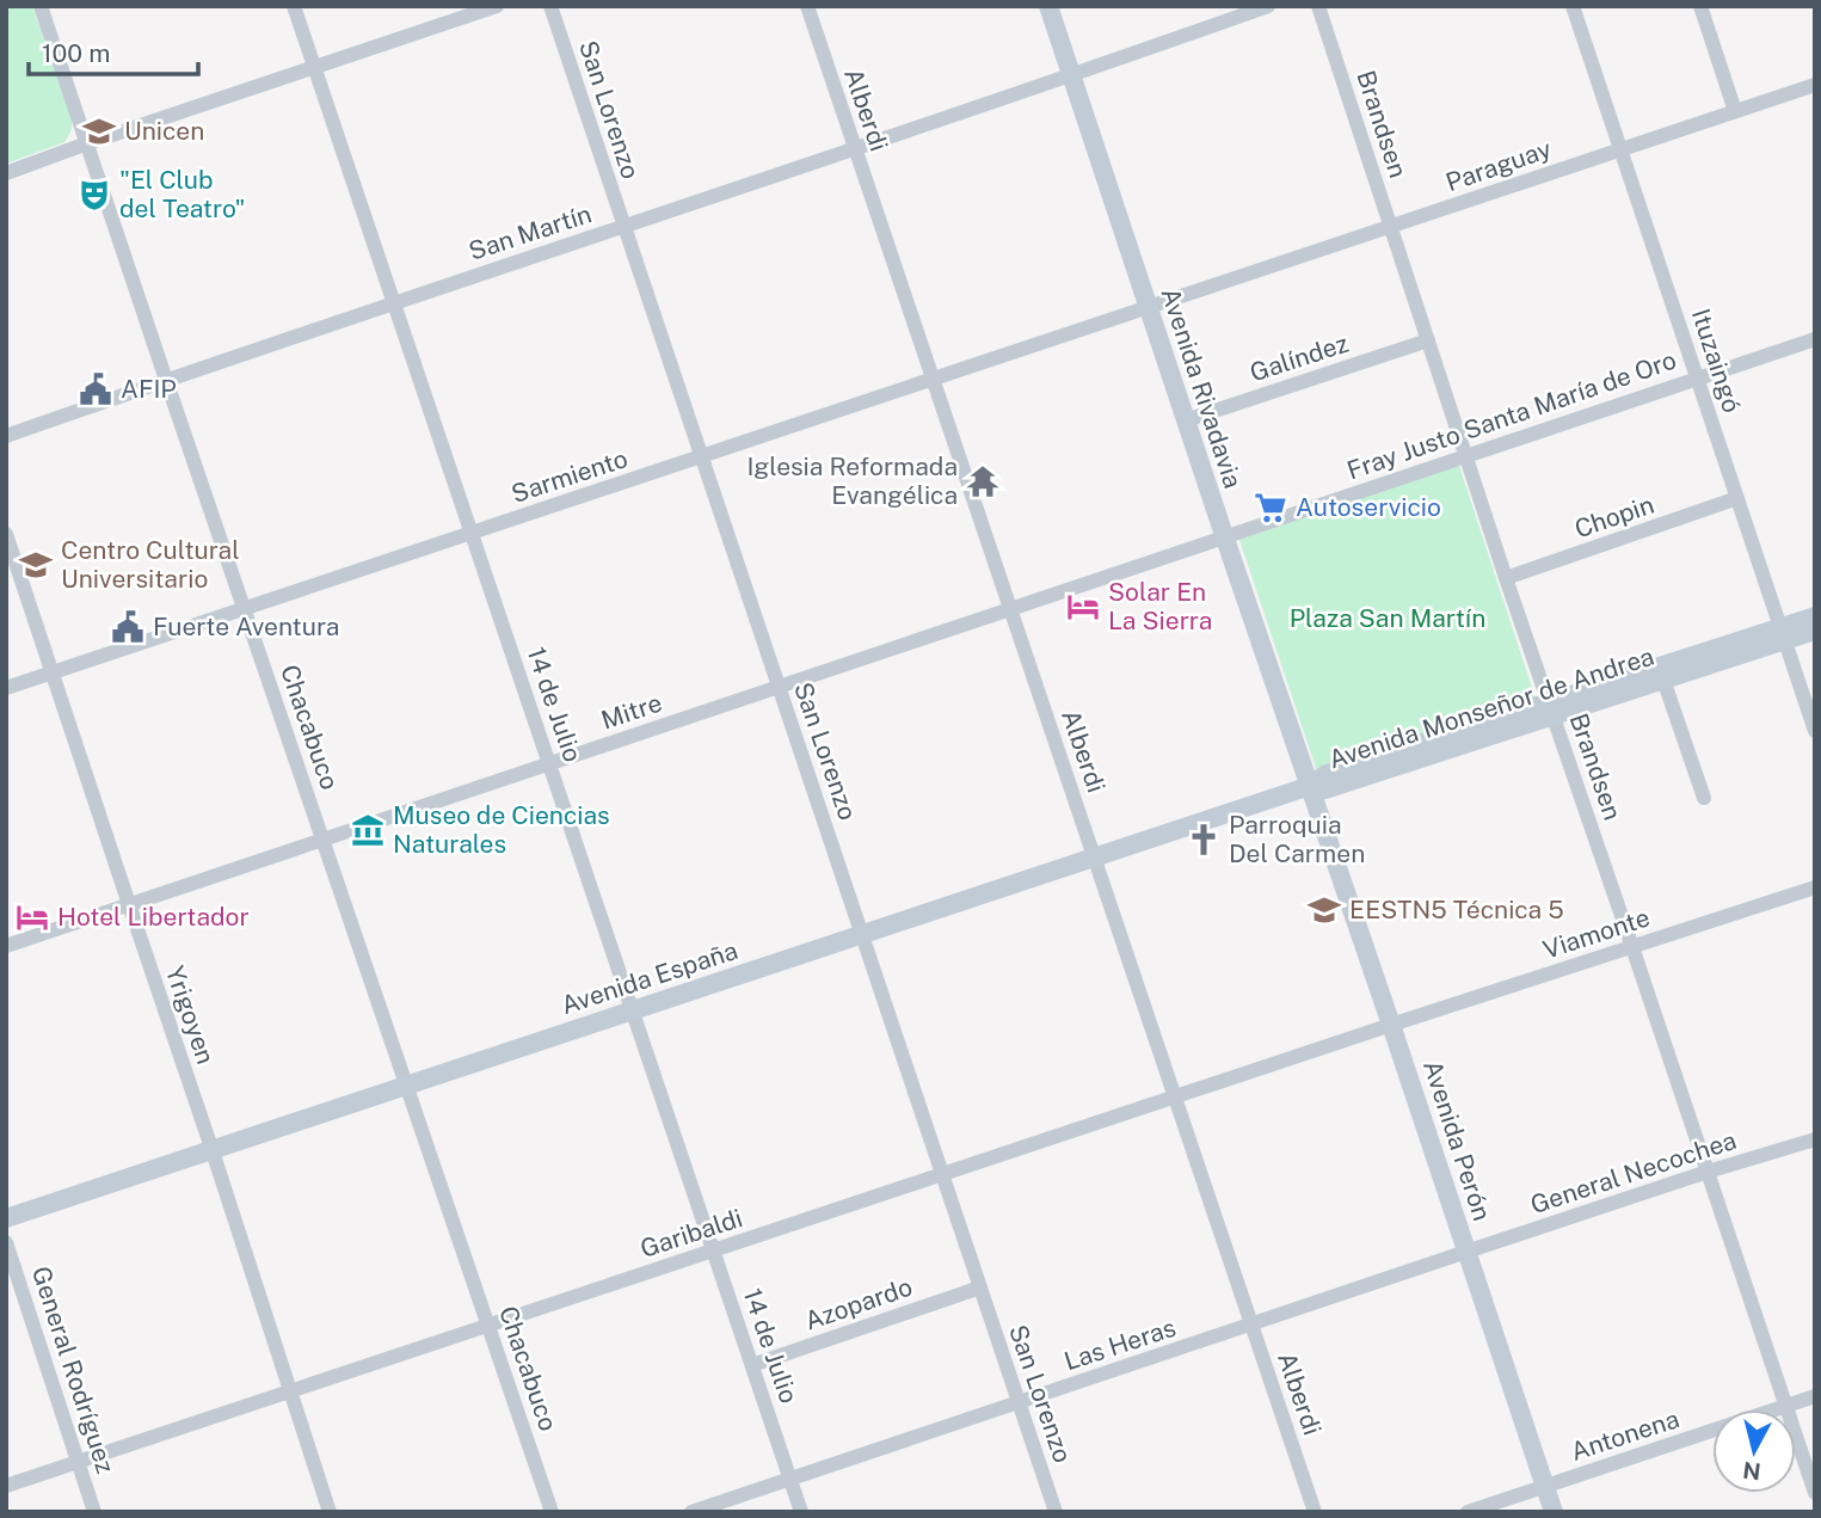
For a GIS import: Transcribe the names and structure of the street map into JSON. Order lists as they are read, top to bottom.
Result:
{
  "streets": {
    "main road": [
      "Avenida Rivadavia",
      "Avenida Monseñor de Andrea",
      "Avenida España",
      "Avenida Perón"
    ],
    "street": [
      "San Lorenzo",
      "Alberdi",
      "Brandsen",
      "Paraguay",
      "San Martín",
      "Galíndez",
      "Ituzaingó",
      "Fray Justo Santa María de Oro",
      "Sarmiento",
      "Chopin",
      "14 de Julio",
      "Mitre",
      "Chacabuco",
      "Viamonte",
      "Yrigoyen",
      "General Necochea",
      "Garibaldi",
      "Azopardo",
      "Las Heras",
      "General Rodríguez",
      "Antonena"
    ]
  },
  "crossings": [
    ["San Lorenzo", "San Martín"],
    ["San Lorenzo", "Sarmiento"],
    ["San Lorenzo", "Mitre"],
    ["San Lorenzo", "Avenida España"],
    ["San Lorenzo", "Garibaldi"],
    ["San Lorenzo", "Azopardo"],
    ["San Lorenzo", "Las Heras"],
    ["Alberdi", "San Martín"],
    ["Alberdi", "Sarmiento"],
    ["Alberdi", "Mitre"],
    ["Alberdi", "Avenida España"],
    ["Alberdi", "Garibaldi"],
    ["Alberdi", "Las Heras"],
    ["Brandsen", "Paraguay"],
    ["Brandsen", "Galíndez"],
    ["Brandsen", "Fray Justo Santa María de Oro"],
    ["Brandsen", "Chopin"],
    ["Brandsen", "Avenida Monseñor de Andrea"],
    ["Brandsen", "Viamonte"],
    ["Brandsen", "General Necochea"],
    ["Brandsen", "Antonena"],
    ["Paraguay", "Ituzaingó"],
    ["Paraguay", "Avenida Rivadavia"],
    ["Paraguay", "Sarmiento"],
    ["San Martín", "Avenida Rivadavia"],
    ["San Martín", "14 de Julio"],
    ["San Martín", "Chacabuco"],
    ["Galíndez", "Avenida Rivadavia"],
    ["Ituzaingó", "Fray Justo Santa María de Oro"],
    ["Ituzaingó", "Chopin"],
    ["Ituzaingó", "Avenida Monseñor de Andrea"],
    ["Avenida Rivadavia", "Fray Justo Santa María de Oro"],
    ["Avenida Rivadavia", "Sarmiento"],
    ["Avenida Rivadavia", "Avenida Monseñor de Andrea"],
    ["Avenida Rivadavia", "Mitre"],
    ["Avenida Rivadavia", "Avenida España"],
    ["Avenida Rivadavia", "Avenida Perón"],
    ["Fray Justo Santa María de Oro", "Mitre"],
    ["Sarmiento", "14 de Julio"],
    ["Sarmiento", "Chacabuco"],
    ["Sarmiento", "Yrigoyen"],
    ["14 de Julio", "Mitre"],
    ["14 de Julio", "Avenida España"],
    ["14 de Julio", "Garibaldi"],
    ["14 de Julio", "Azopardo"],
    ["14 de Julio", "Las Heras"],
    ["Avenida Monseñor de Andrea", "Avenida España"],
    ["Avenida Monseñor de Andrea", "Avenida Perón"],
    ["Mitre", "Chacabuco"],
    ["Mitre", "Yrigoyen"],
    ["Chacabuco", "Avenida España"],
    ["Chacabuco", "Garibaldi"],
    ["Viamonte", "Avenida Perón"],
    ["Viamonte", "Garibaldi"],
    ["Avenida España", "Yrigoyen"],
    ["Avenida España", "Avenida Perón"],
    ["Yrigoyen", "Garibaldi"],
    ["Avenida Perón", "General Necochea"],
    ["Avenida Perón", "Garibaldi"],
    ["Avenida Perón", "Las Heras"],
    ["Avenida Perón", "Antonena"],
    ["General Necochea", "Las Heras"],
    ["Garibaldi", "General Rodríguez"]
  ],
  "parks": ["Plaza San Martín"],
  "places": {
    "school or university": ["Unicen", "Centro Cultural Universitario", "EESTN5 Técnica 5"],
    "theatre": ["\"El Club del Teatro\""],
    "public building": ["AFIP", "Fuerte Aventura"],
    "temple": ["Iglesia Reformada Evangélica"],
    "supermarket": ["Autoservicio"],
    "hotel": ["Solar En La Sierra", "Hotel Libertador"],
    "museum": ["Museo de Ciencias Naturales"],
    "church": ["Parroquia Del Carmen"]
  },
  "scale_bar": "100 m",
  "north": "bottom"
}
